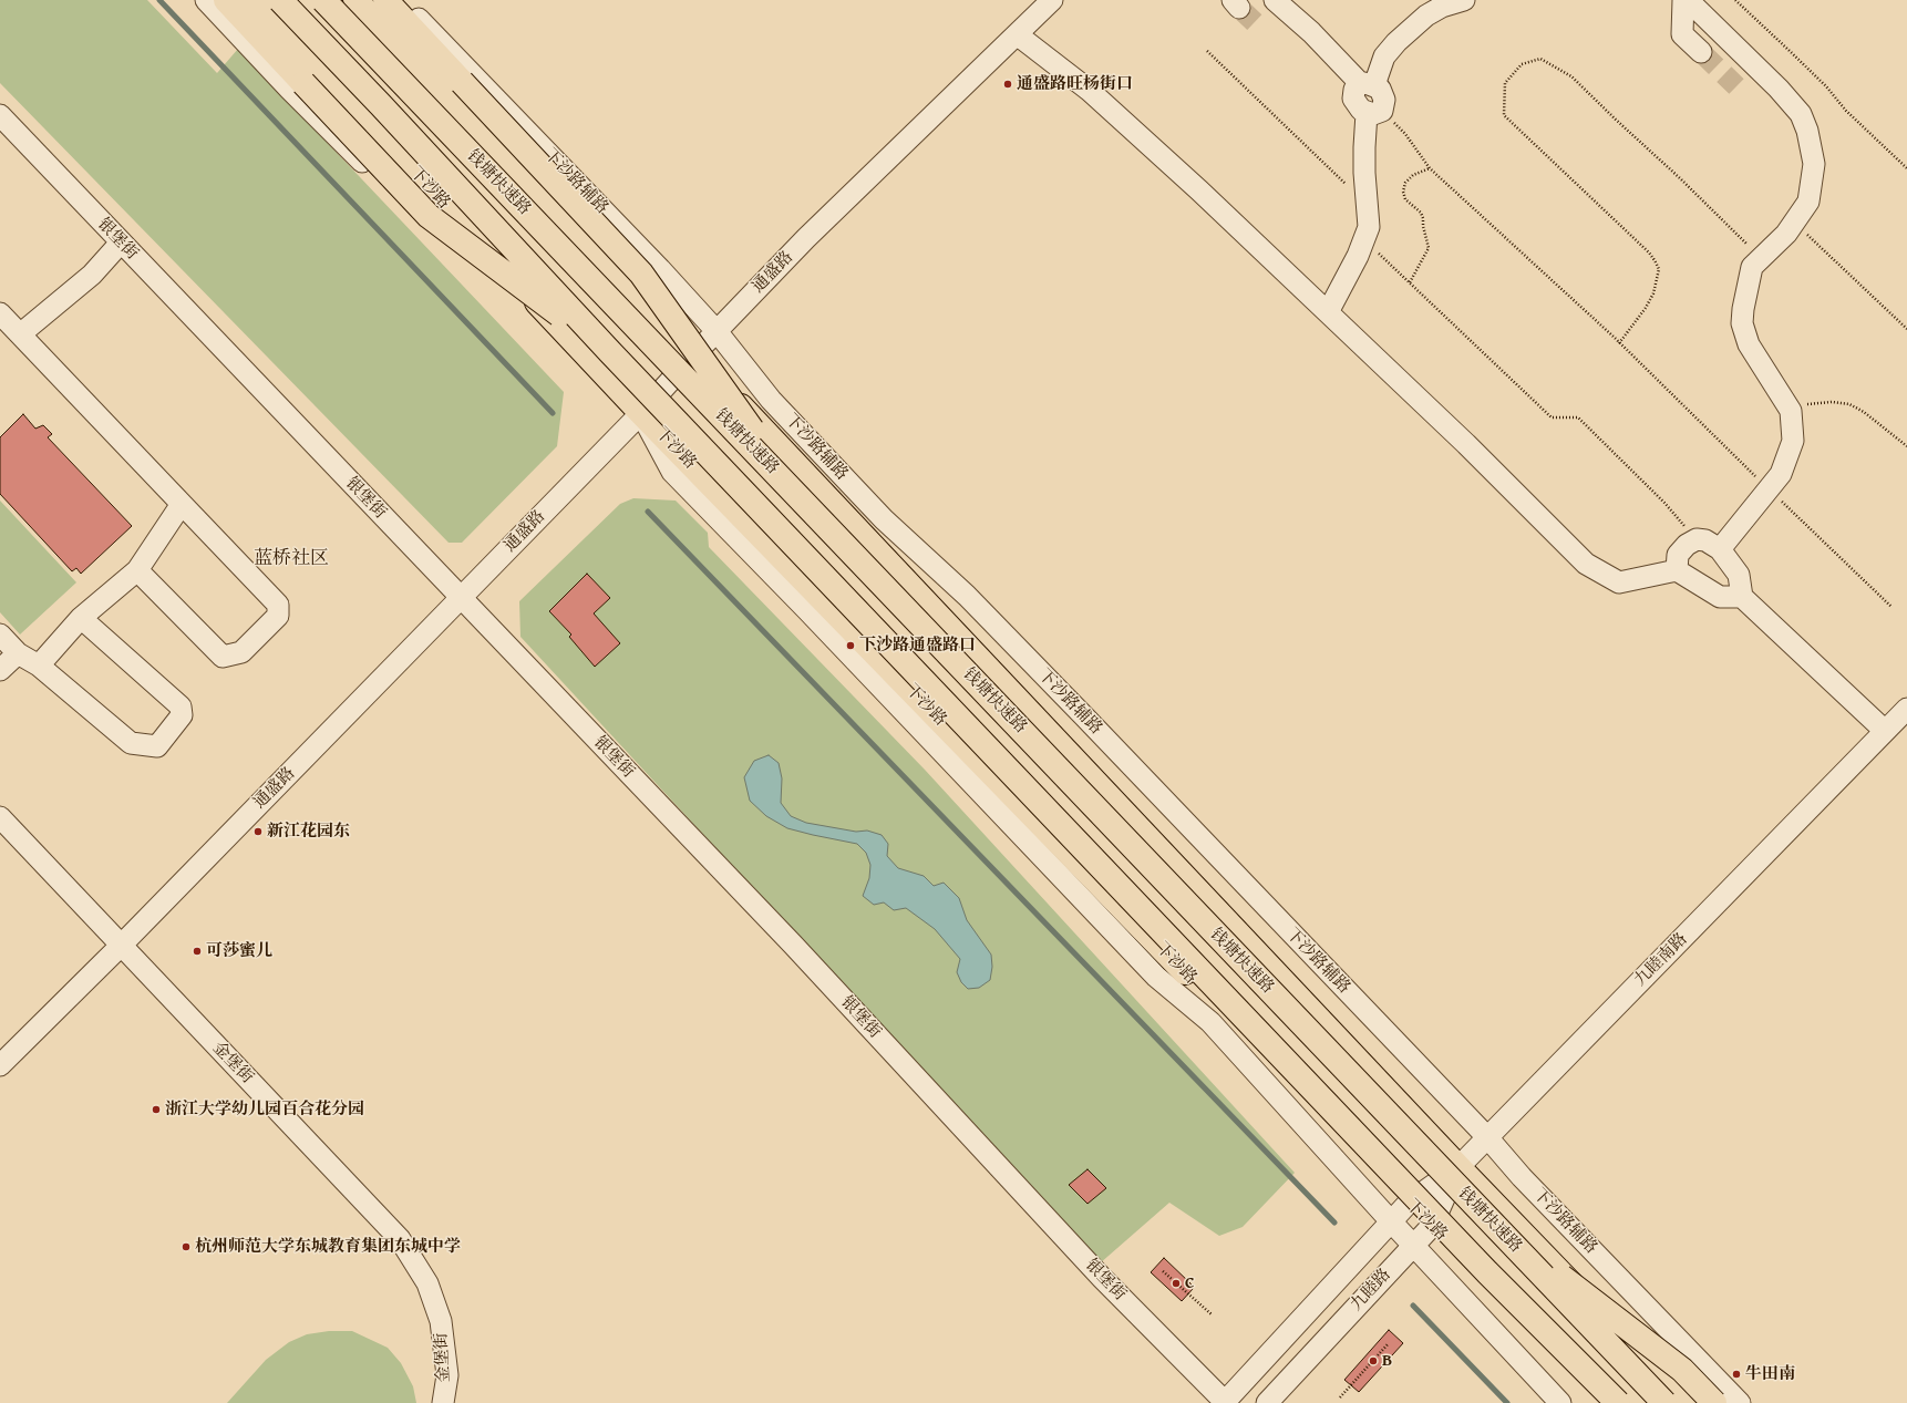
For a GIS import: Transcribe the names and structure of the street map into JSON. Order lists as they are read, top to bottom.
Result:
{
  "streets": {
    "main road": ["钱塘快速路", "下沙路"],
    "street": [
      "下沙路辅路",
      "银堡街",
      "通盛路",
      "九睦南路",
      "金堡街",
      "九睦路"
    ]
  },
  "crossings": [
    ["下沙路辅路", "通盛路"],
    ["下沙路辅路", "九睦南路"],
    ["下沙路", "通盛路"],
    ["下沙路", "九睦南路"],
    ["下沙路", "九睦路"],
    ["银堡街", "通盛路"],
    ["银堡街", "九睦路"],
    ["通盛路", "金堡街"],
    ["九睦南路", "九睦路"]
  ],
  "districts": ["蓝桥社区"],
  "places": [
    "通盛路旺杨街口",
    "下沙路通盛路口",
    "新江花园东",
    "可莎蜜儿",
    "浙江大学幼儿园百合花分园",
    "杭州师范大学东城教育集团东城中学",
    "C",
    "B",
    "牛田南"
  ]
}
